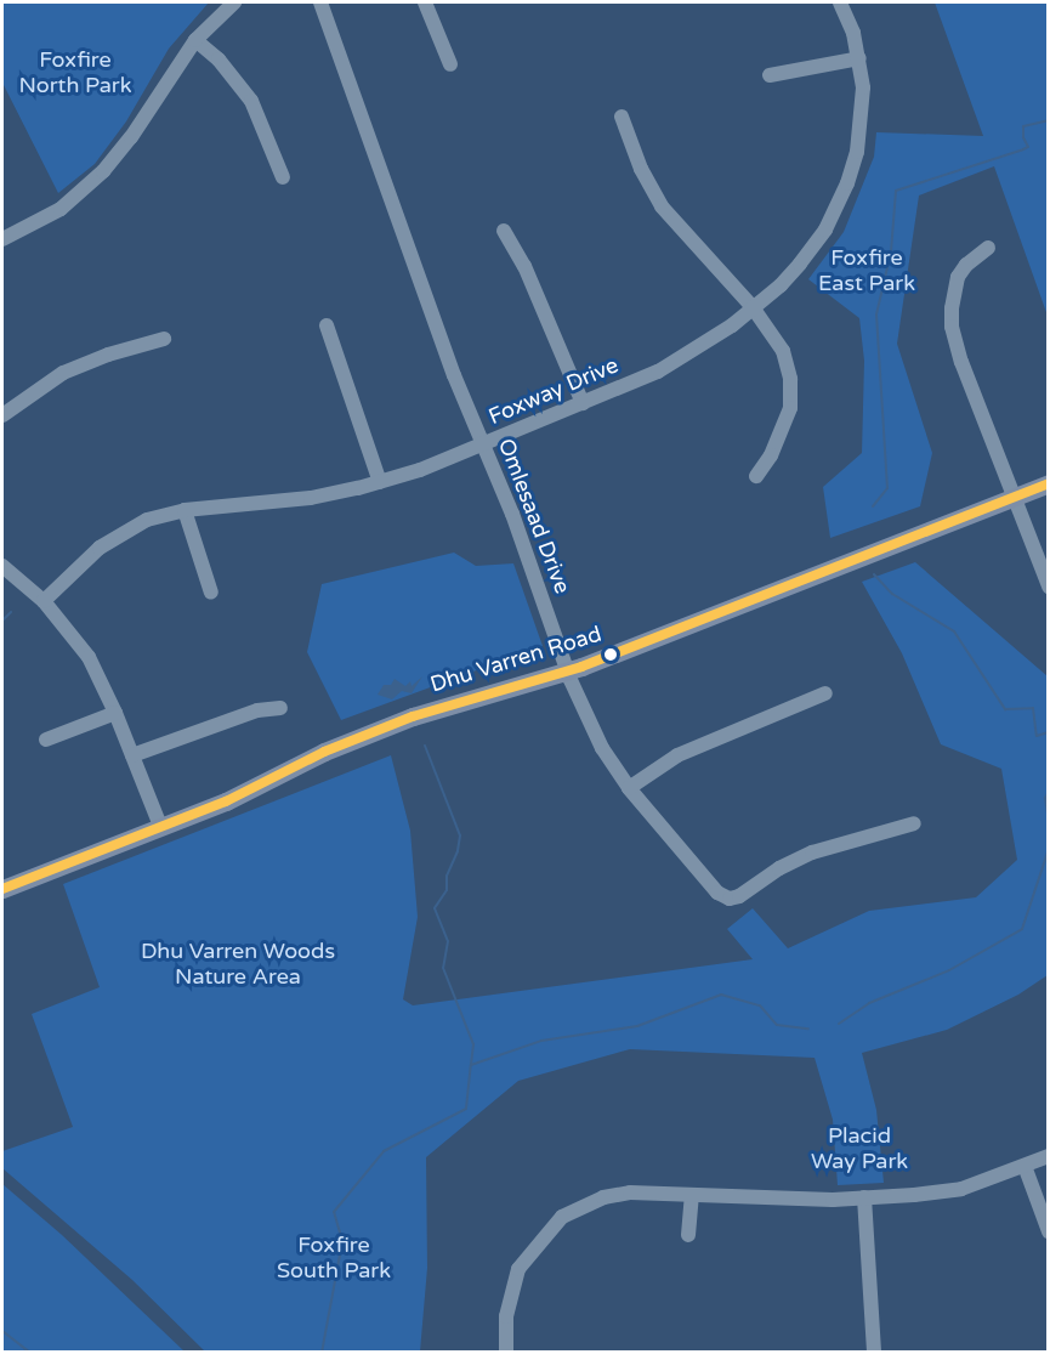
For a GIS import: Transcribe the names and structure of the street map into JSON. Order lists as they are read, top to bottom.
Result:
{
  "streets": {
    "main road": ["Dhu Varren Road"],
    "street": ["Foxway Drive", "Omlesaad Drive"]
  },
  "crossings": [
    ["Foxway Drive", "Omlesaad Drive"],
    ["Omlesaad Drive", "Dhu Varren Road"]
  ],
  "parks": [
    "Foxfire North Park",
    "Foxfire East Park",
    "Dhu Varren Woods Nature Area",
    "Placid Way Park",
    "Foxfire South Park"
  ]
}
